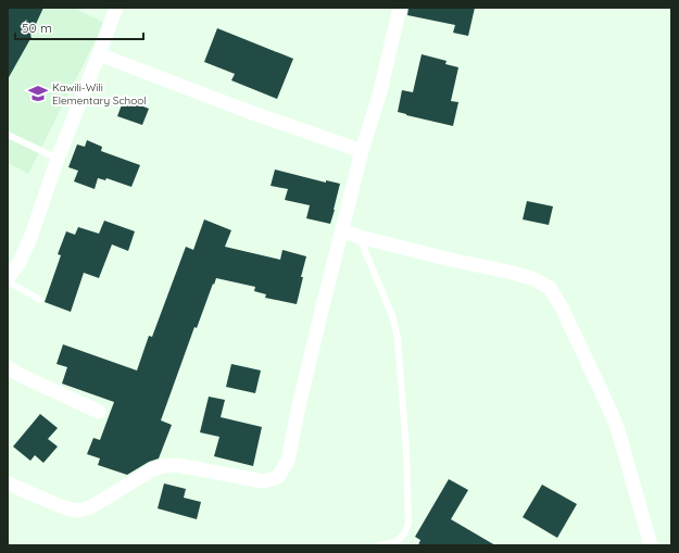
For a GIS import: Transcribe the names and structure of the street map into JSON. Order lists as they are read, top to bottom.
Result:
{
  "places": {
    "school or university": ["Kawili-Wili Elementary School"]
  },
  "scale_bar": "50 m"
}
